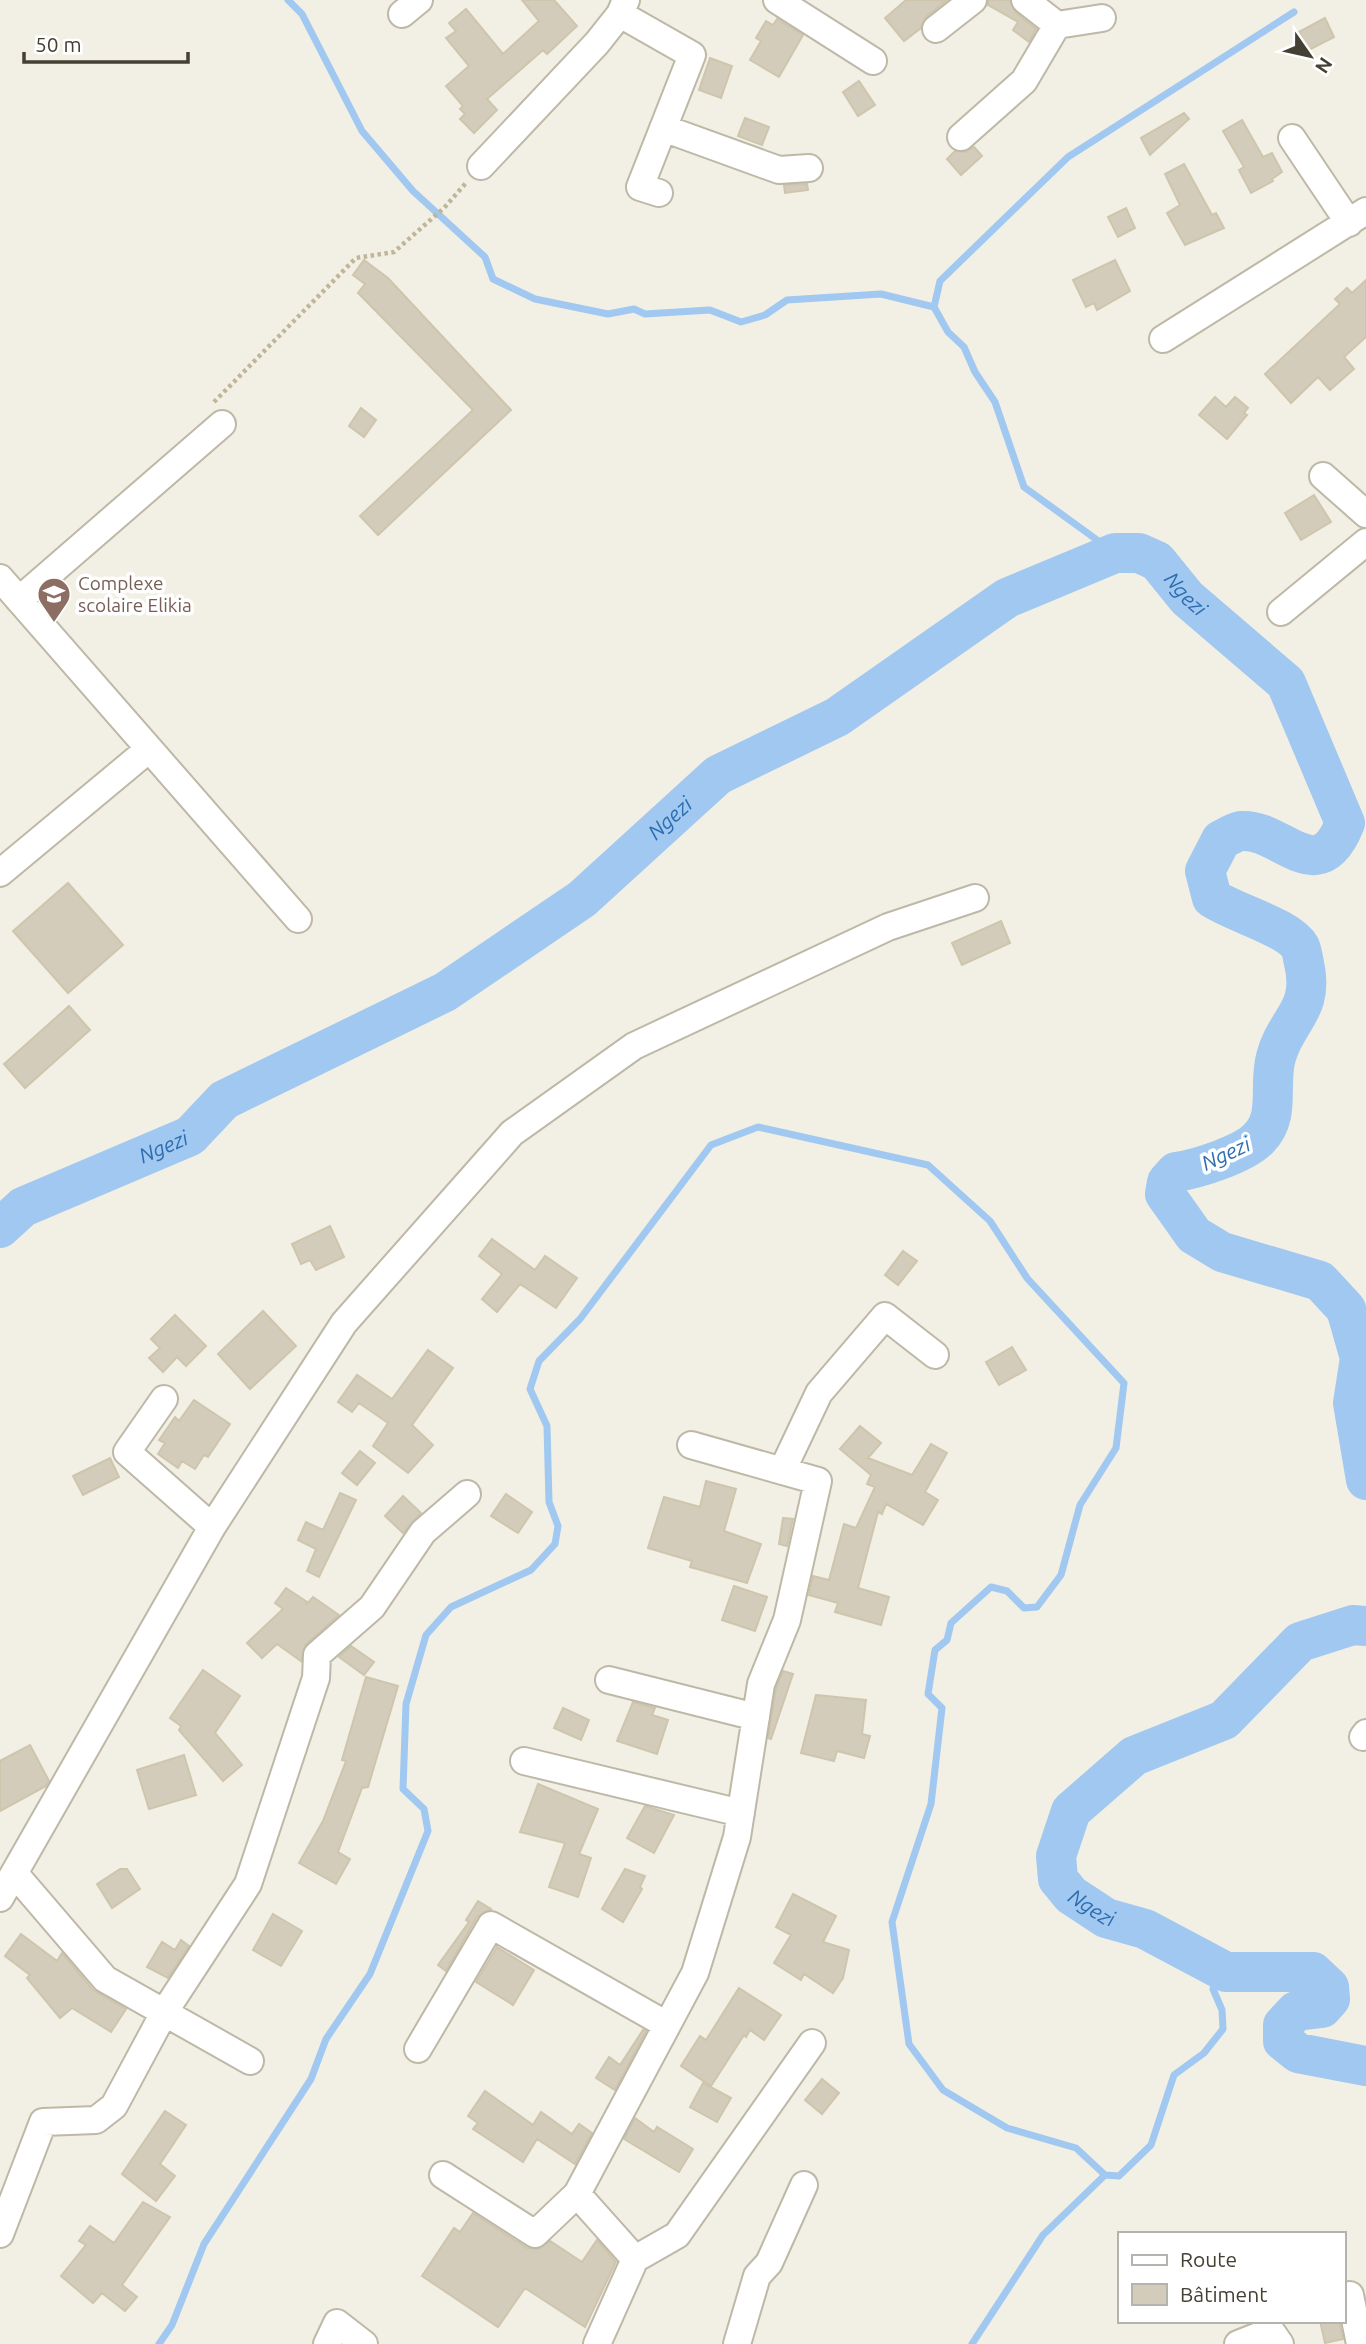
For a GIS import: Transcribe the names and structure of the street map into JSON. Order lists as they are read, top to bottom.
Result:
{
  "water": ["Ngezi"],
  "places": {
    "school or university": ["Complexe scolaire Elikia"]
  },
  "legend": ["Route", "Bâtiment"],
  "scale_bar": "50 m",
  "north": "bottom right"
}
